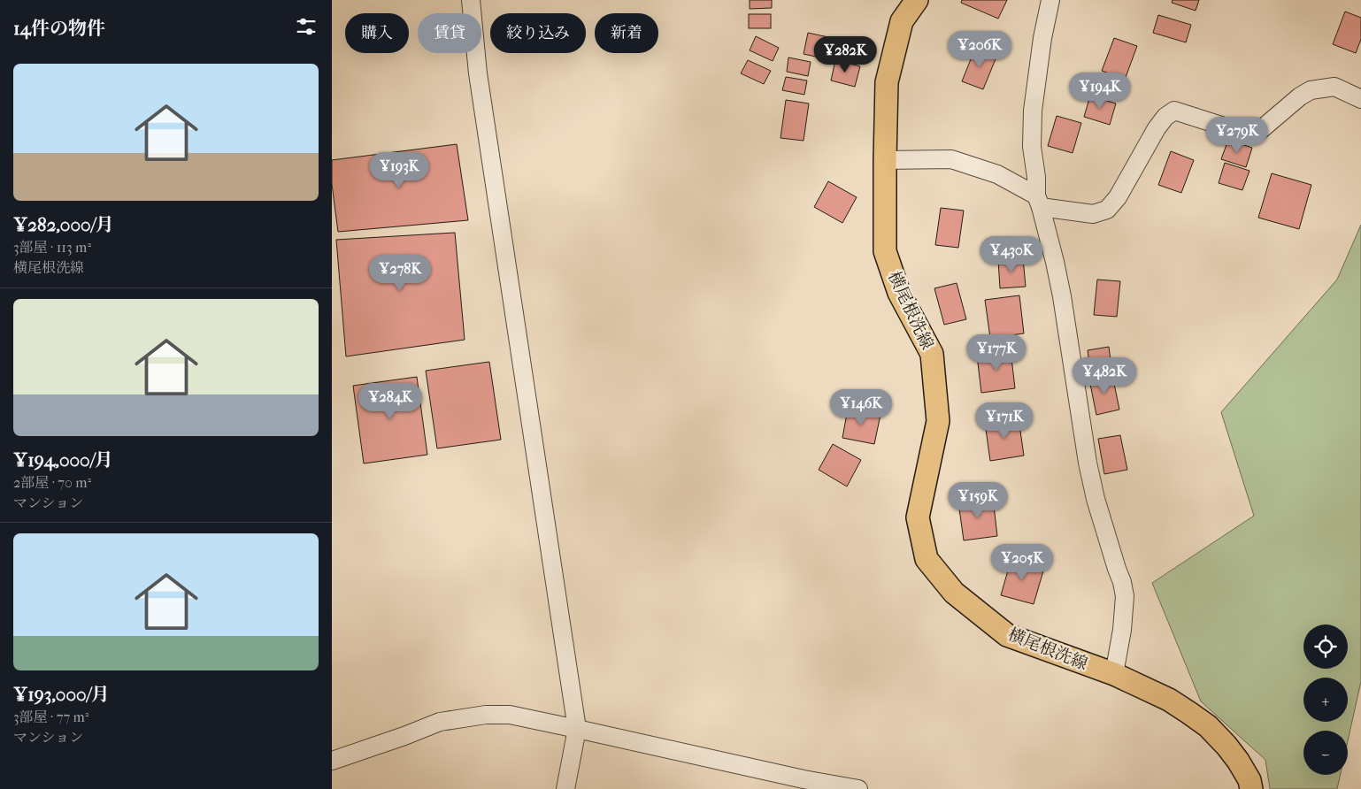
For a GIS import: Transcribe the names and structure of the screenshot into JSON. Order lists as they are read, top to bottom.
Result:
{
  "streets": {
    "main road": ["横尾根洗線"]
  },
  "page": {
    "heading": "14件の物件",
    "chip": [
      "購入",
      "賃貸",
      "絞り込み",
      "新着"
    ],
    "price": [
      "¥206K",
      "¥282K",
      "¥194K",
      "¥279K",
      "¥193K",
      "¥430K",
      "¥278K",
      "¥177K",
      "¥482K",
      "¥284K",
      "¥146K",
      "¥171K",
      "¥159K",
      "¥205K"
    ],
    "list": [
      {
        "name": "¥282,000/月",
        "note": "3部屋 · 113 m² · 横尾根洗線"
      },
      {
        "name": "¥194,000/月",
        "note": "2部屋 · 70 m² · マンション"
      },
      {
        "name": "¥193,000/月",
        "note": "3部屋 · 77 m² · マンション"
      }
    ],
    "map_buttons": ["+", "−"]
  }
}
